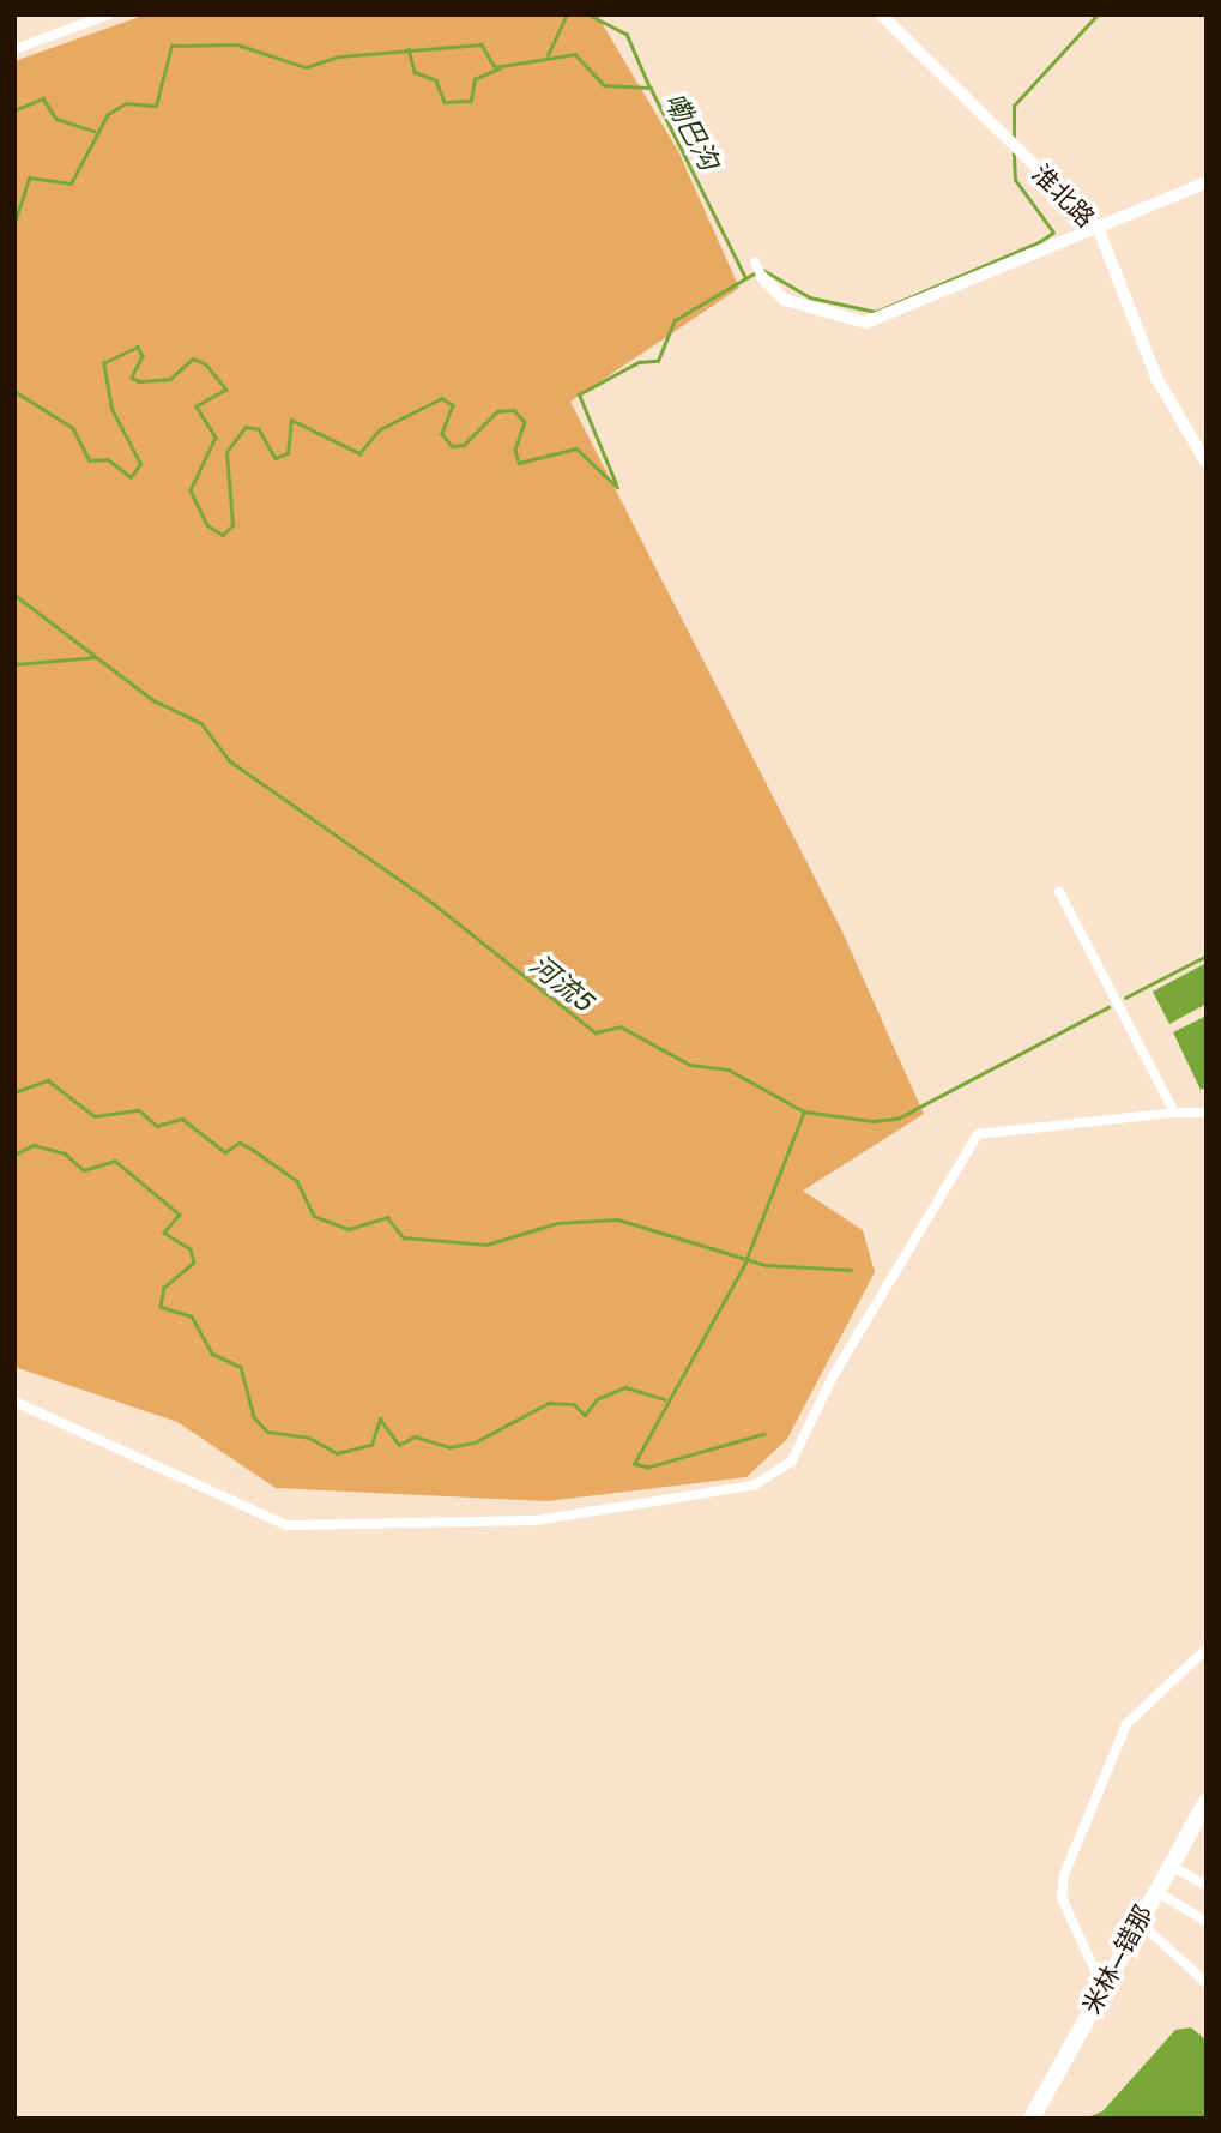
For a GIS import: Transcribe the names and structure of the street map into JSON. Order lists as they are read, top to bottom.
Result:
{
  "streets": {
    "highway": ["米林—错那"],
    "street": ["淮北路"]
  },
  "water": ["嘞巴沟", "河流5"]
}
